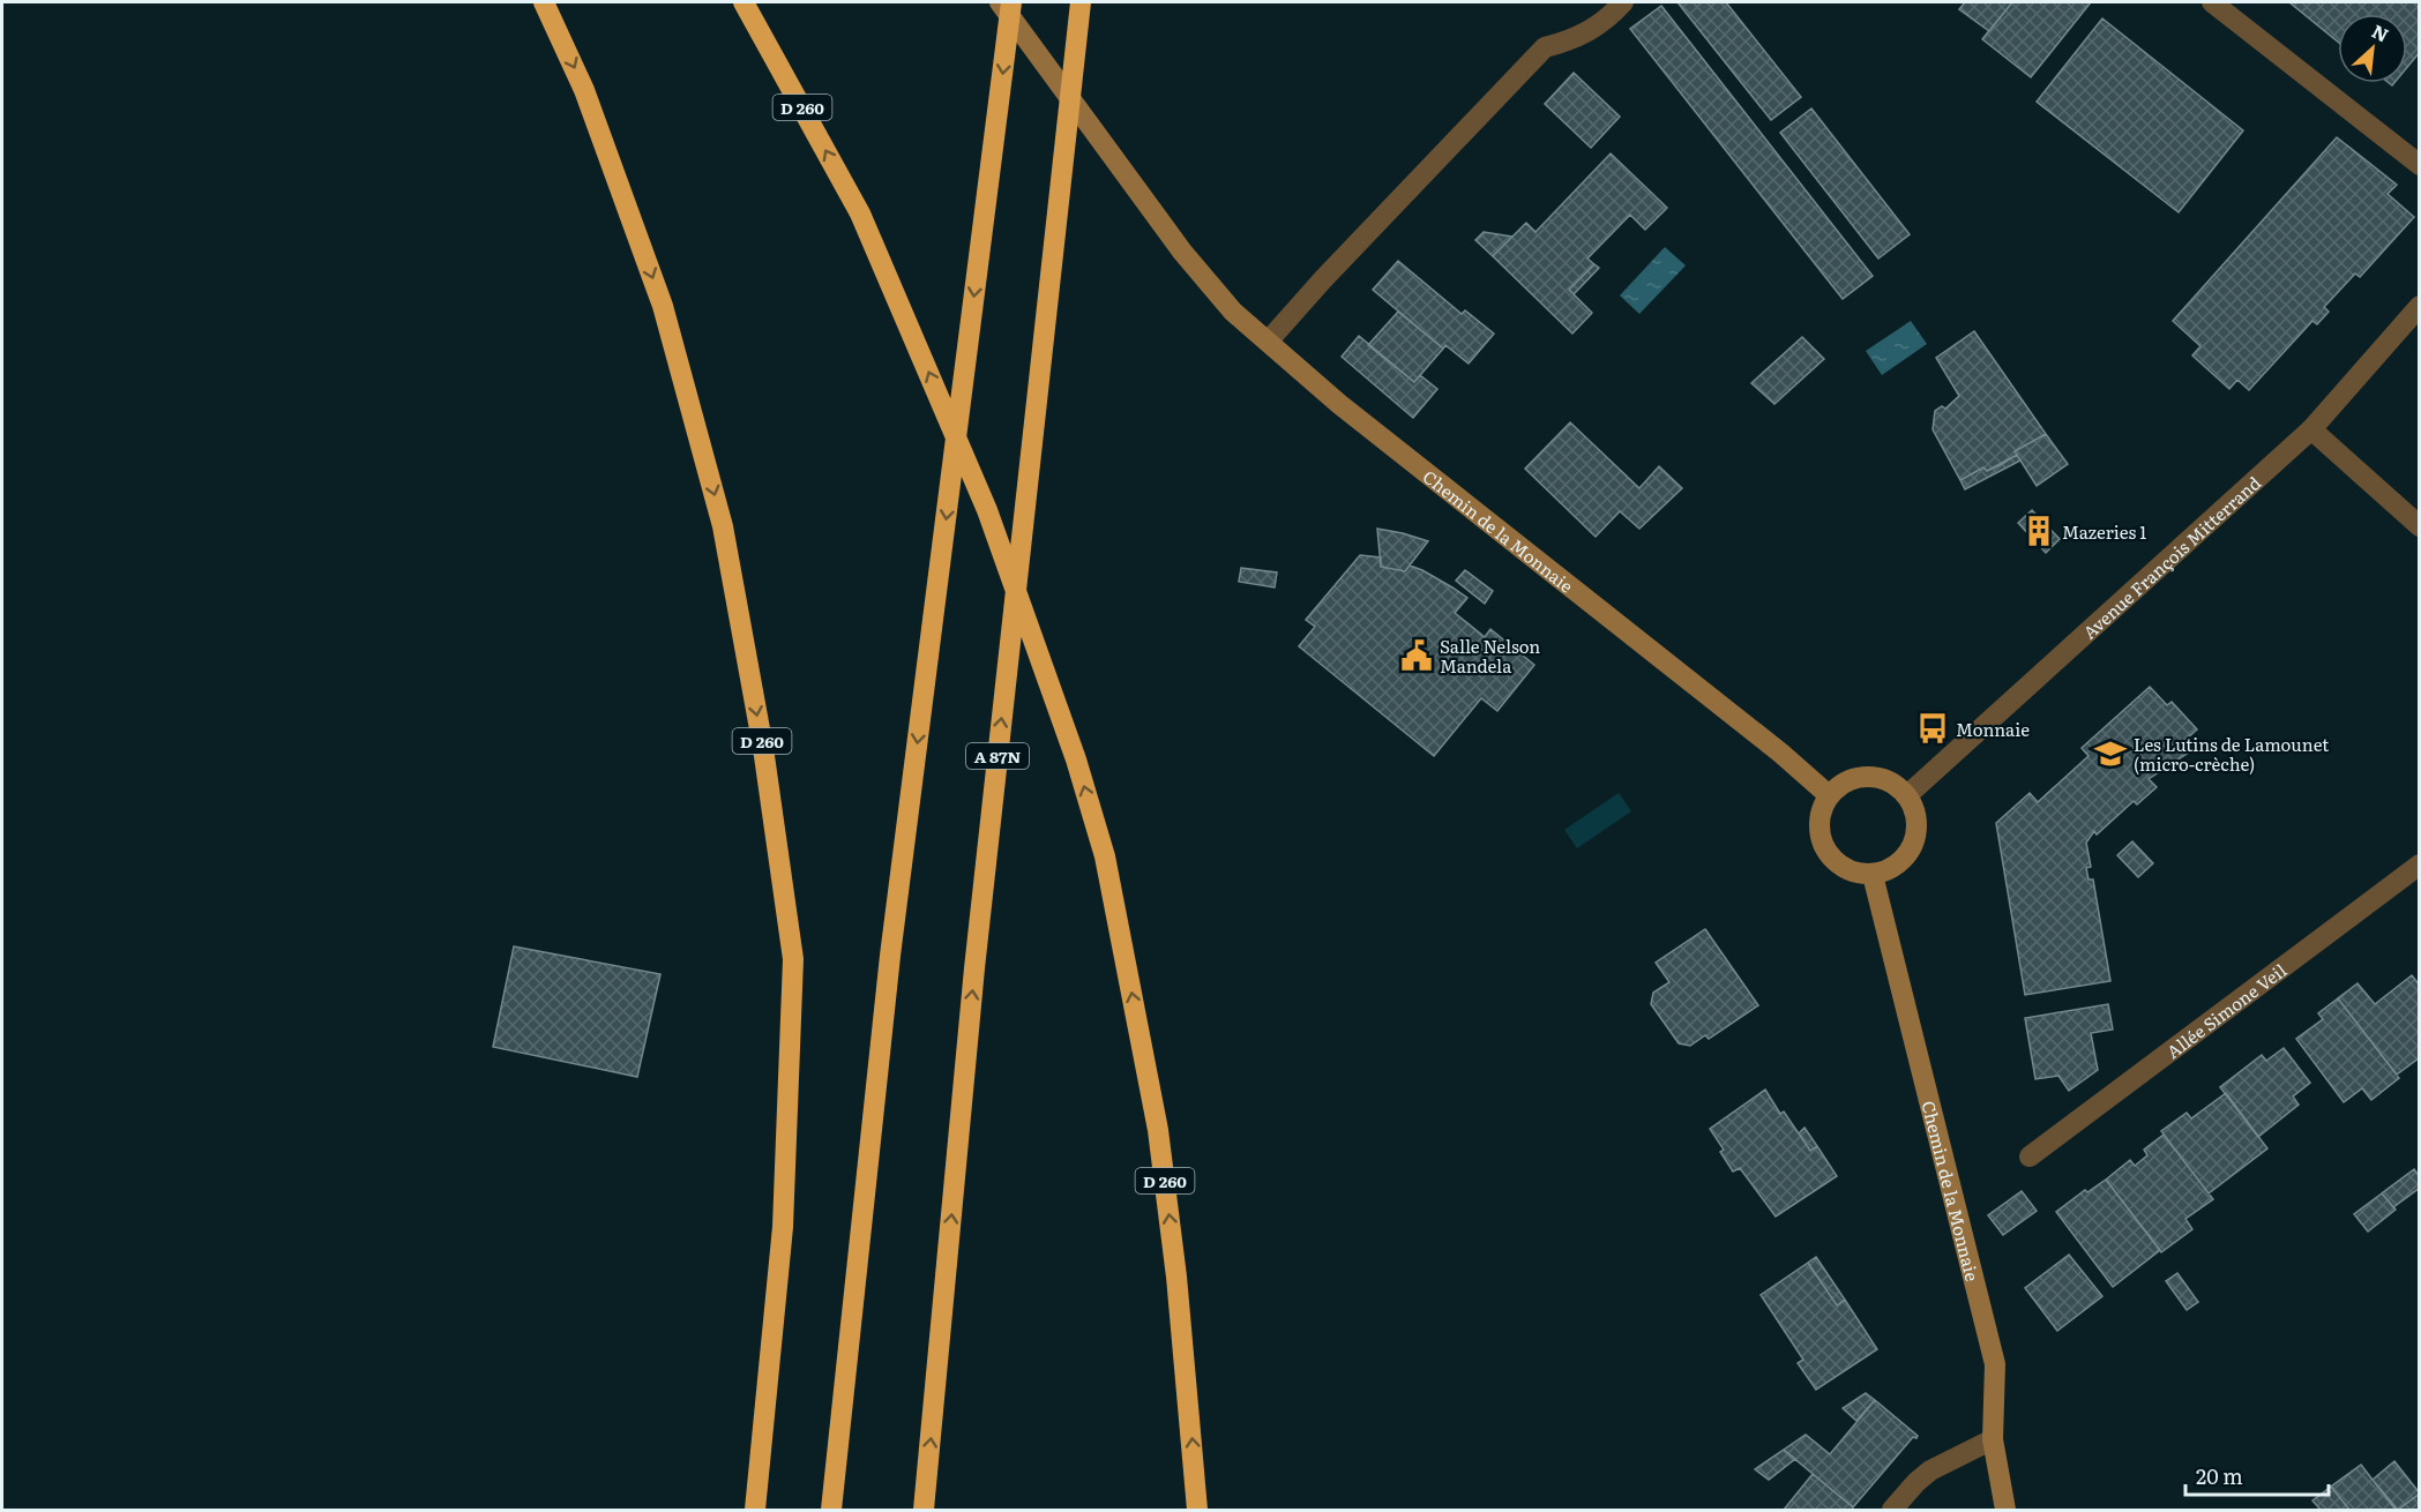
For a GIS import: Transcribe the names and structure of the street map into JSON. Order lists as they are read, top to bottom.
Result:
{
  "streets": {
    "highway": ["D 260", "A 87N"],
    "street": ["Chemin de la Monnaie", "Avenue François Mitterrand", "Allée Simone Veil"]
  },
  "crossings": [
    ["Chemin de la Monnaie", "Avenue François Mitterrand"]
  ],
  "places": {
    "building": ["Mazeries 1"],
    "public building": ["Salle Nelson Mandela"],
    "bus stop": ["Monnaie"],
    "school or university": ["Les Lutins de Lamounet (micro-crèche)"]
  },
  "scale_bar": "20 m",
  "north": "top right"
}
